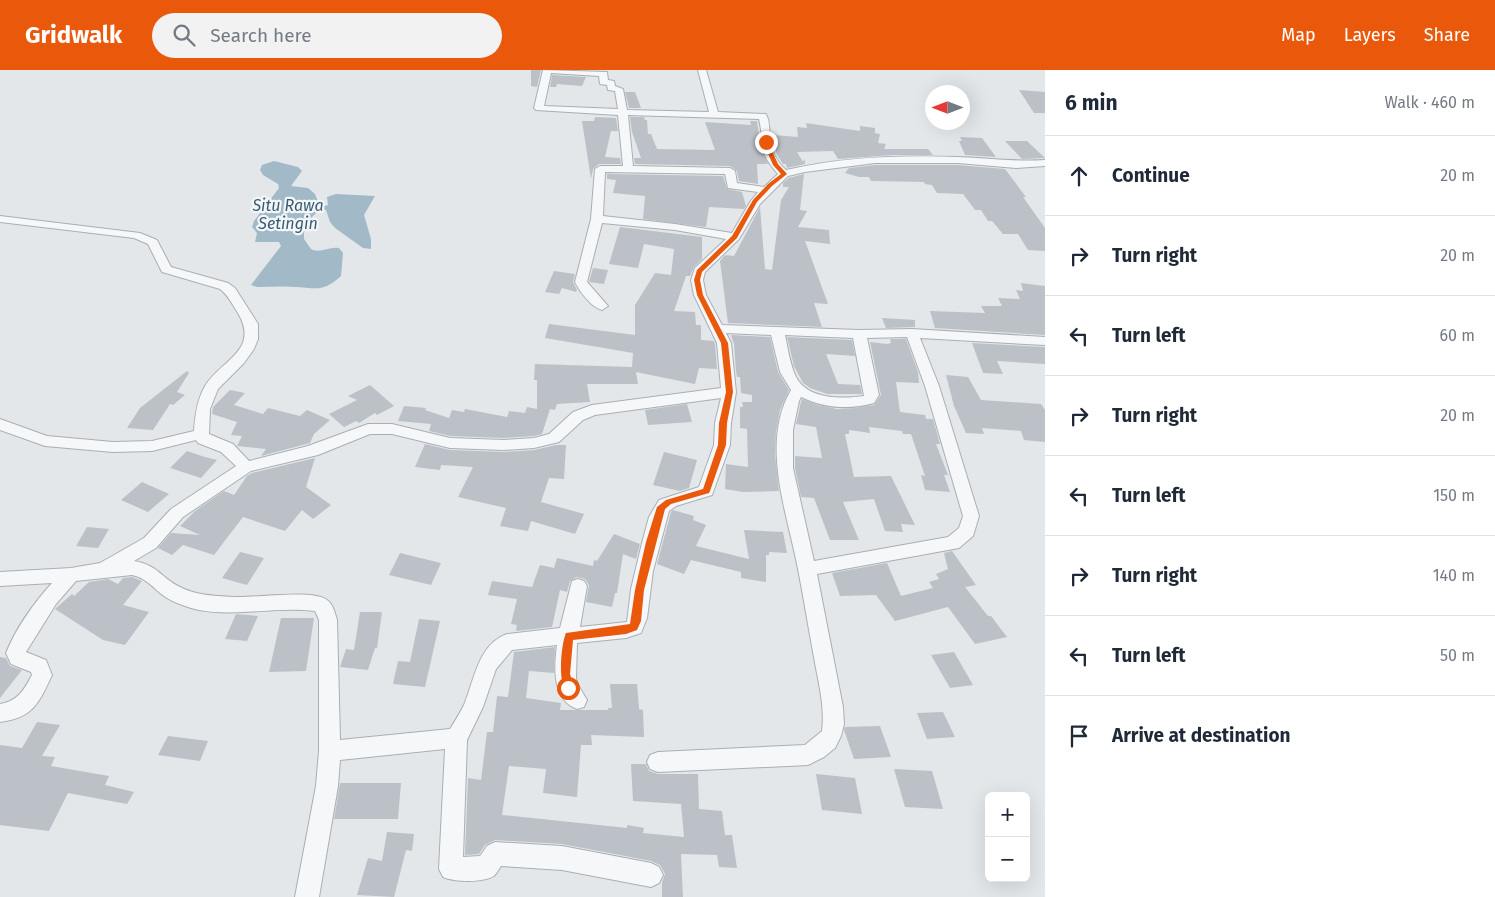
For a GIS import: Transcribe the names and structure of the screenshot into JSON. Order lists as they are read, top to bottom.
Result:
{
  "water": ["Situ Rawa Setingin"],
  "north": "left",
  "page": {
    "header": "Gridwalk",
    "search": "Search here",
    "nav": ["Map", "Layers", "Share"],
    "heading": ["6 min", "Walk · 460 m"],
    "list": [
      ["Continue", "20 m"],
      ["Turn right", "20 m"],
      ["Turn left", "60 m"],
      ["Turn right", "20 m"],
      ["Turn left", "150 m"],
      ["Turn right", "140 m"],
      ["Turn left", "50 m"],
      "Arrive at destination"
    ],
    "map_buttons": ["+", "−"]
  }
}
